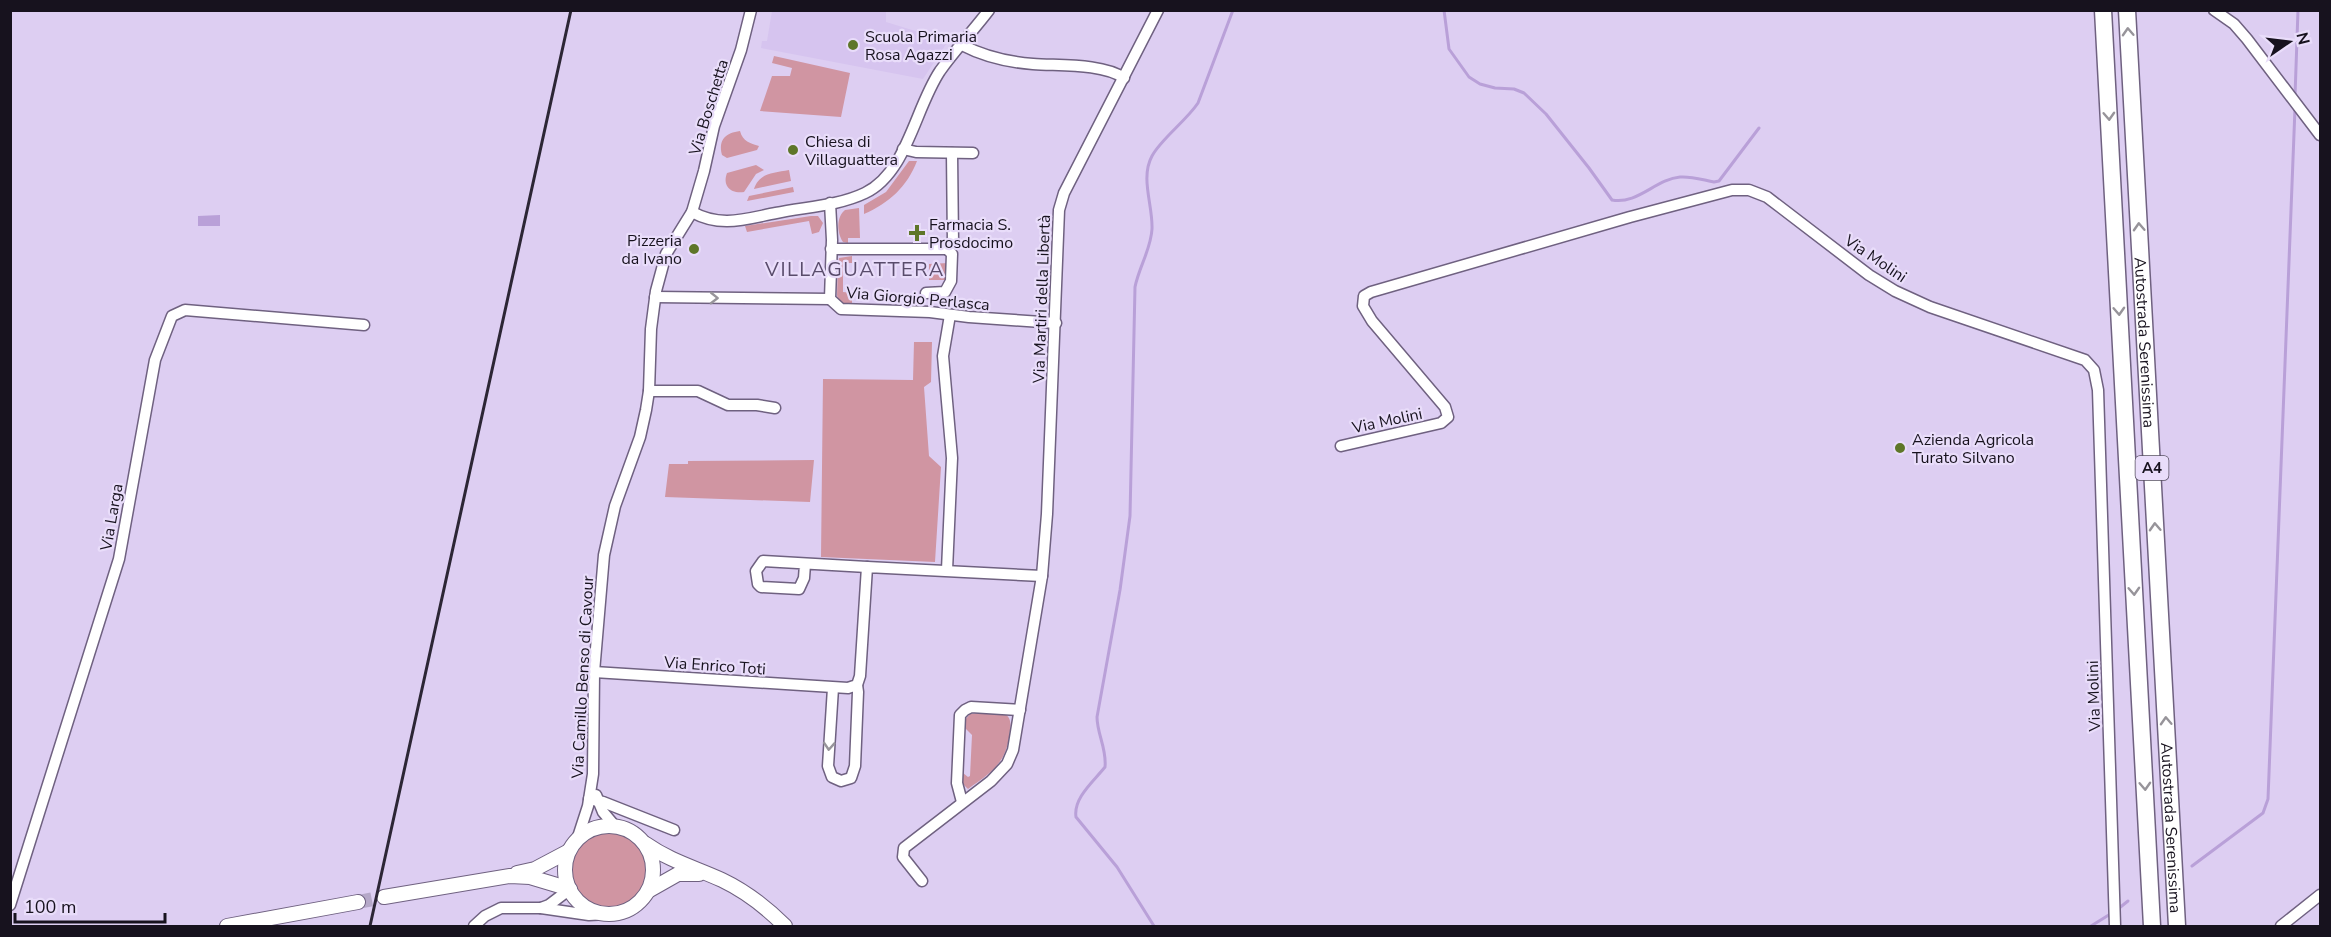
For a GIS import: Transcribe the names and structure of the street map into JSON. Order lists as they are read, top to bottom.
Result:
{
  "streets": {
    "highway": ["Autostrada Serenissima", "A4"],
    "street": [
      "Via Boschetta",
      "Via Molini",
      "Via Giorgio Perlasca",
      "Via Martiri della Libertà",
      "Via Larga",
      "Via Enrico Toti",
      "Via Camillo Benso di Cavour"
    ]
  },
  "crossings": [
    ["Via Boschetta", "Via Camillo Benso di Cavour"],
    ["Via Giorgio Perlasca", "Via Martiri della Libertà"],
    ["Via Enrico Toti", "Via Camillo Benso di Cavour"]
  ],
  "districts": ["VILLAGUATTERA"],
  "places": {
    "other": [
      "Scuola Primaria Rosa Agazzi",
      "Chiesa di Villaguattera",
      "Pizzeria da Ivano",
      "Azienda Agricola Turato Silvano"
    ],
    "health": ["Farmacia S. Prosdocimo"]
  },
  "scale_bar": "100 m",
  "north": "right"
}
